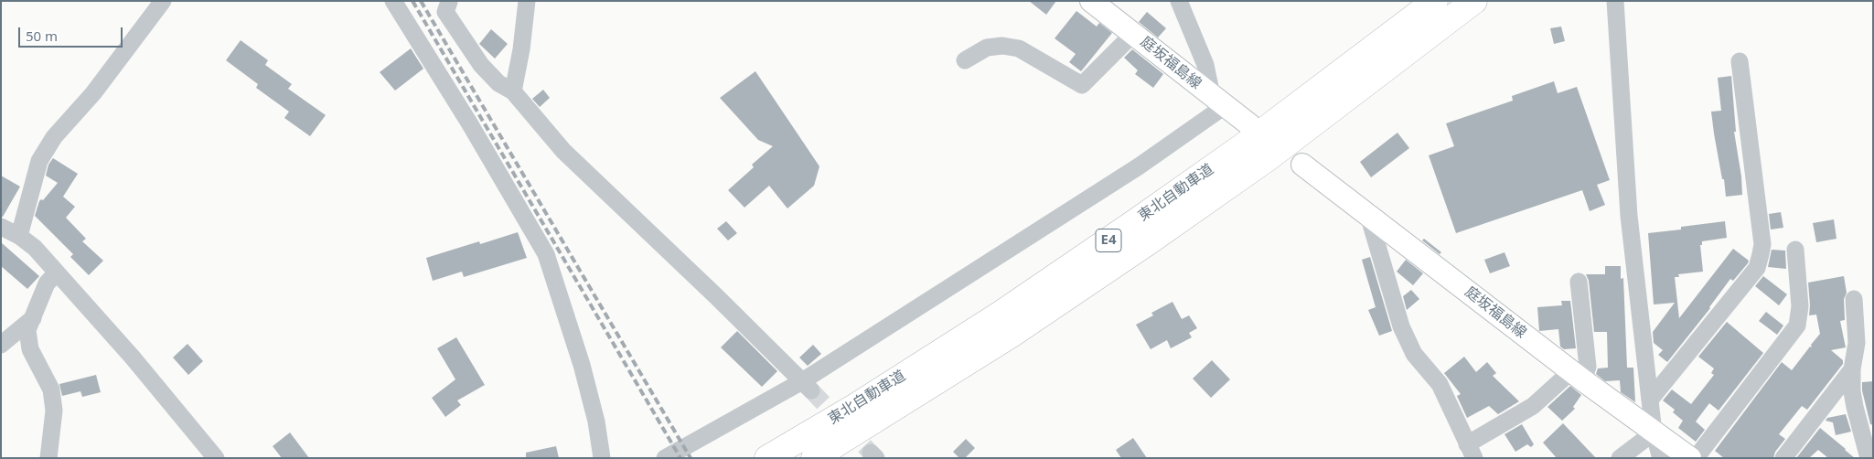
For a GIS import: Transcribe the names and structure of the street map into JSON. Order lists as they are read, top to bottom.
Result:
{
  "streets": {
    "highway": ["東北自動車道", "E4"],
    "main road": ["庭坂福島線"]
  },
  "scale_bar": "50 m"
}
